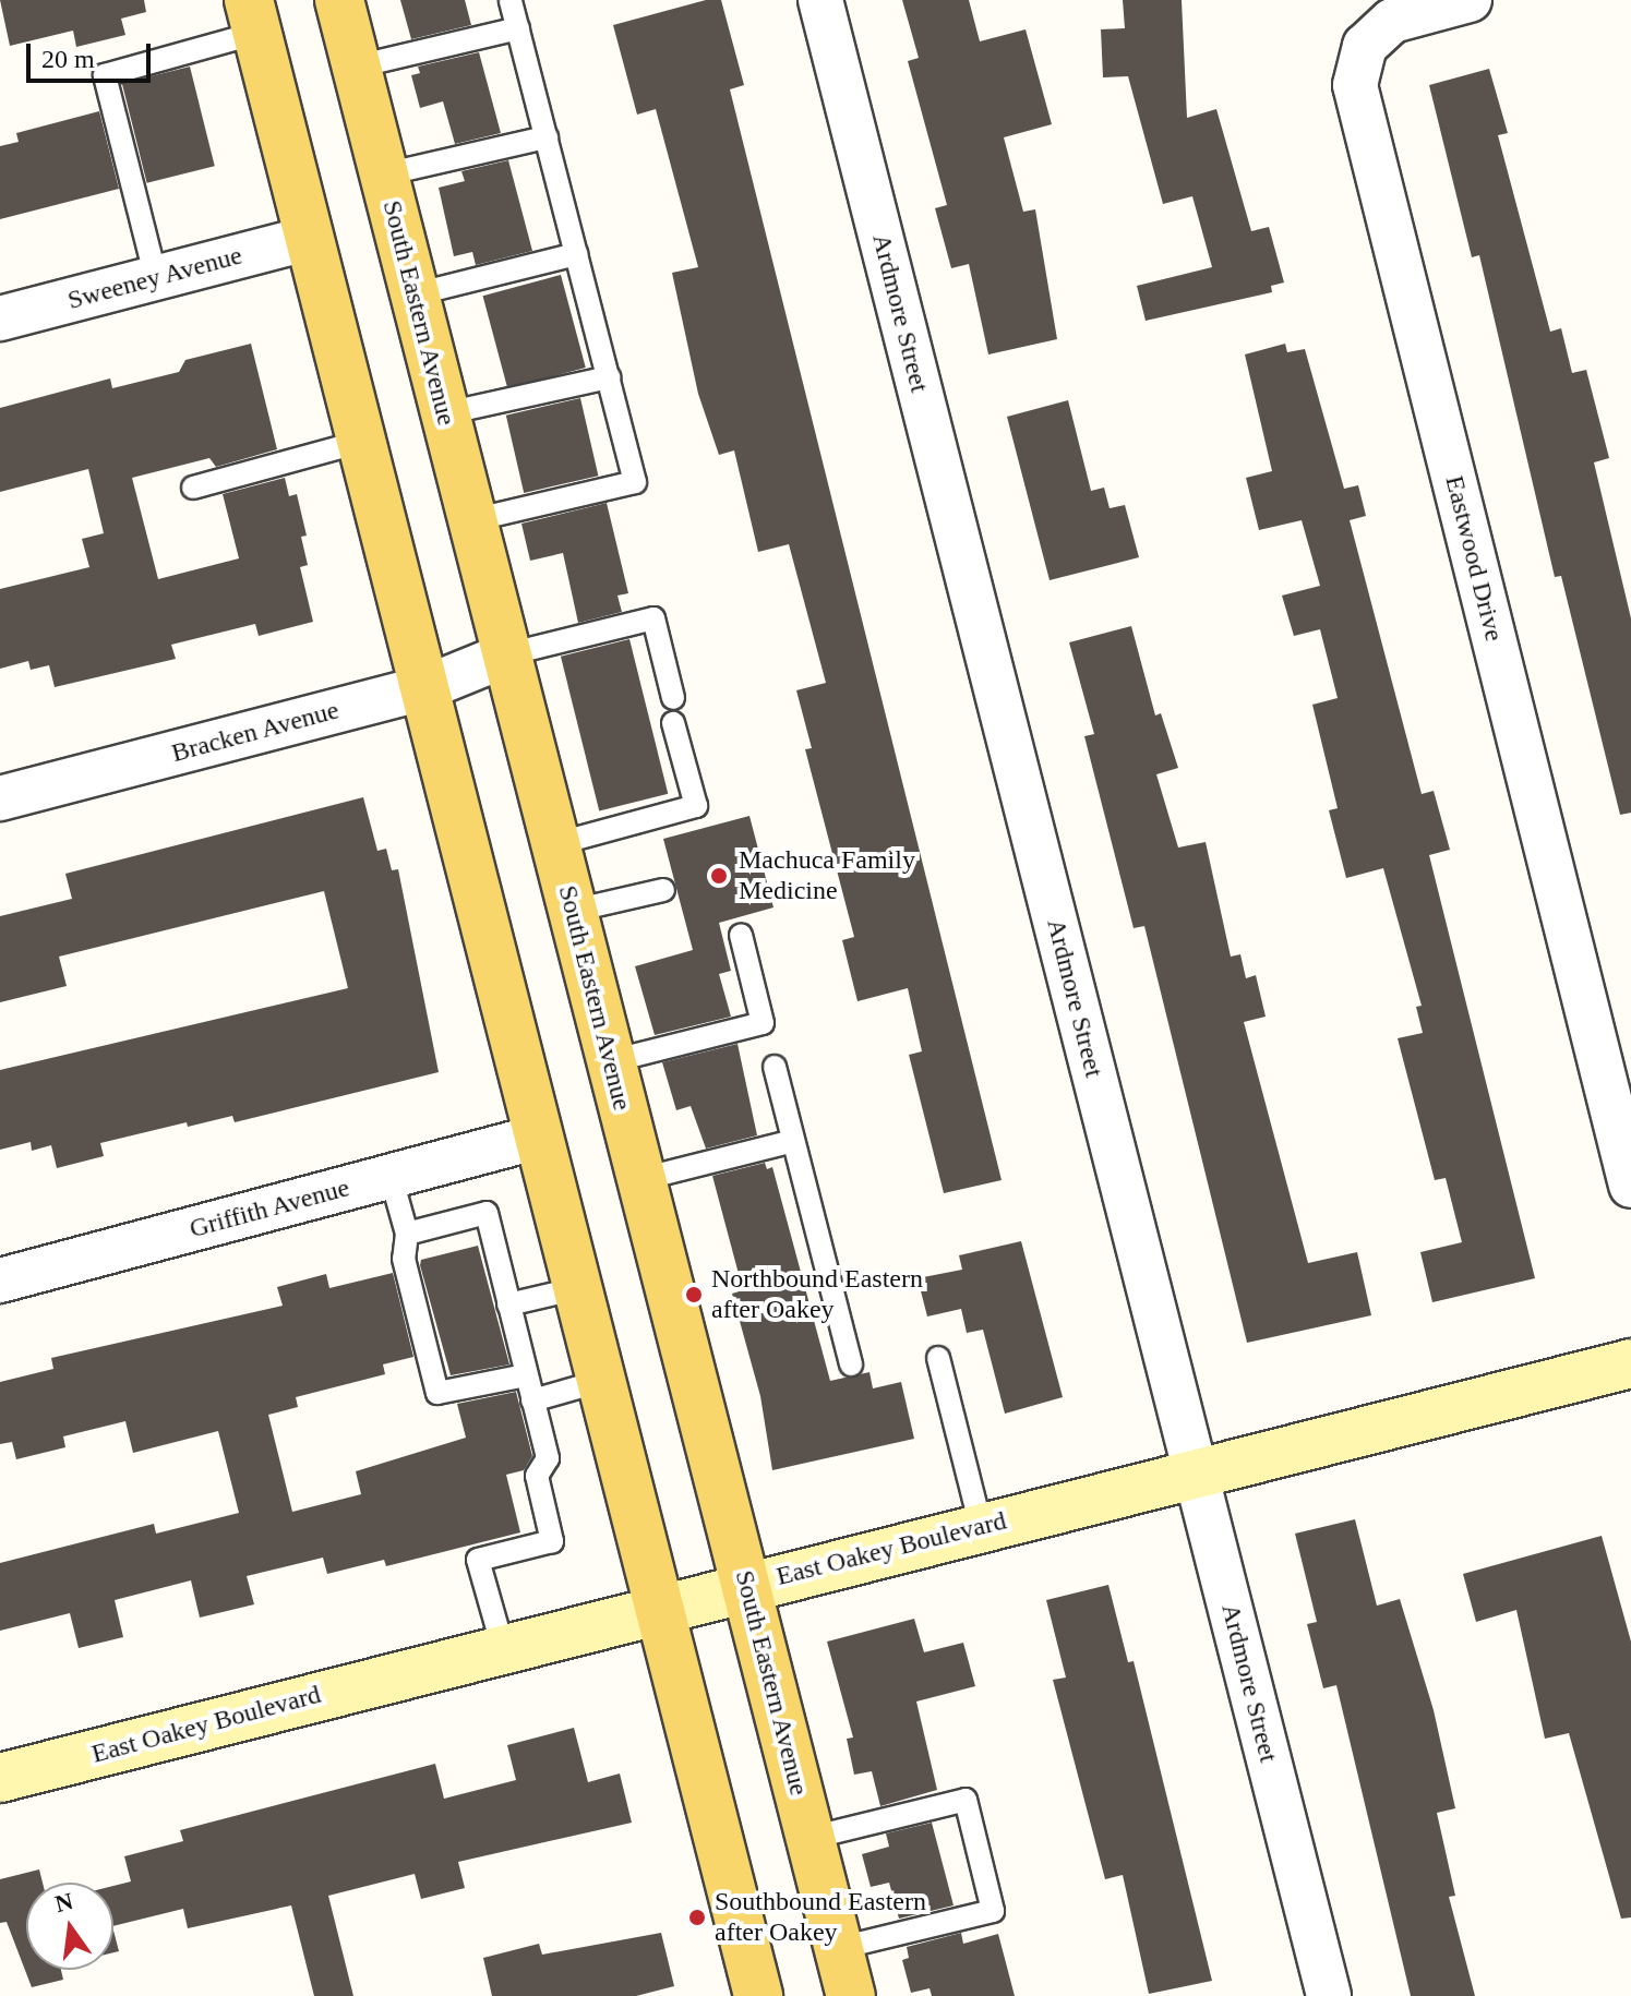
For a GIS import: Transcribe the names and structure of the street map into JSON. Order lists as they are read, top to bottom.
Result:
{
  "streets": {
    "main road": ["South Eastern Avenue"],
    "street": [
      "Sweeney Avenue",
      "Ardmore Street",
      "Eastwood Drive",
      "Bracken Avenue",
      "Griffith Avenue",
      "East Oakey Boulevard"
    ]
  },
  "crossings": [
    ["South Eastern Avenue", "Bracken Avenue"],
    ["South Eastern Avenue", "East Oakey Boulevard"],
    ["Ardmore Street", "East Oakey Boulevard"]
  ],
  "places": ["Machuca Family Medicine", "Northbound Eastern after Oakey", "Southbound Eastern after Oakey"],
  "scale_bar": "20 m",
  "north": "top"
}
